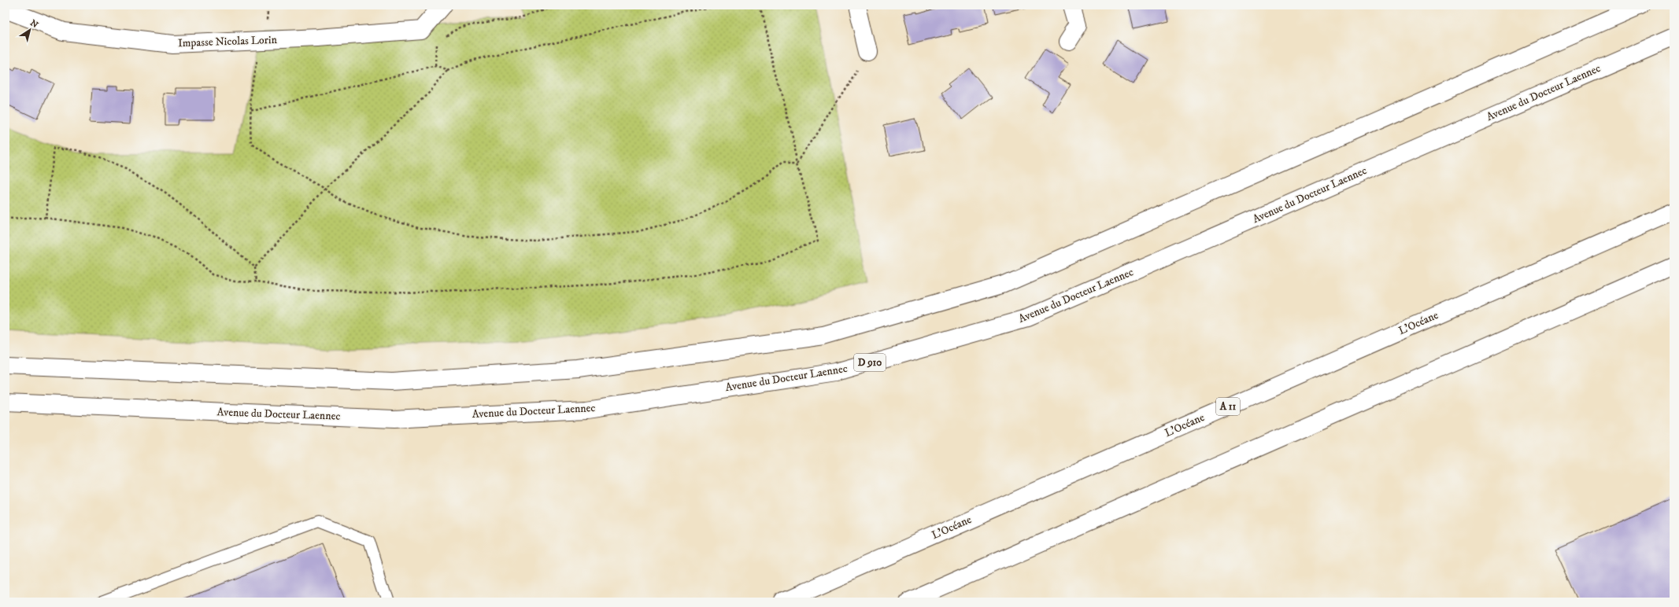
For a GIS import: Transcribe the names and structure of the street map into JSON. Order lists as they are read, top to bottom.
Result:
{
  "streets": {
    "main road": [
      "Impasse Nicolas Lorin",
      "Avenue du Docteur Laennec",
      "L’Océane",
      "D 910",
      "A 11"
    ]
  },
  "north": "top right"
}
